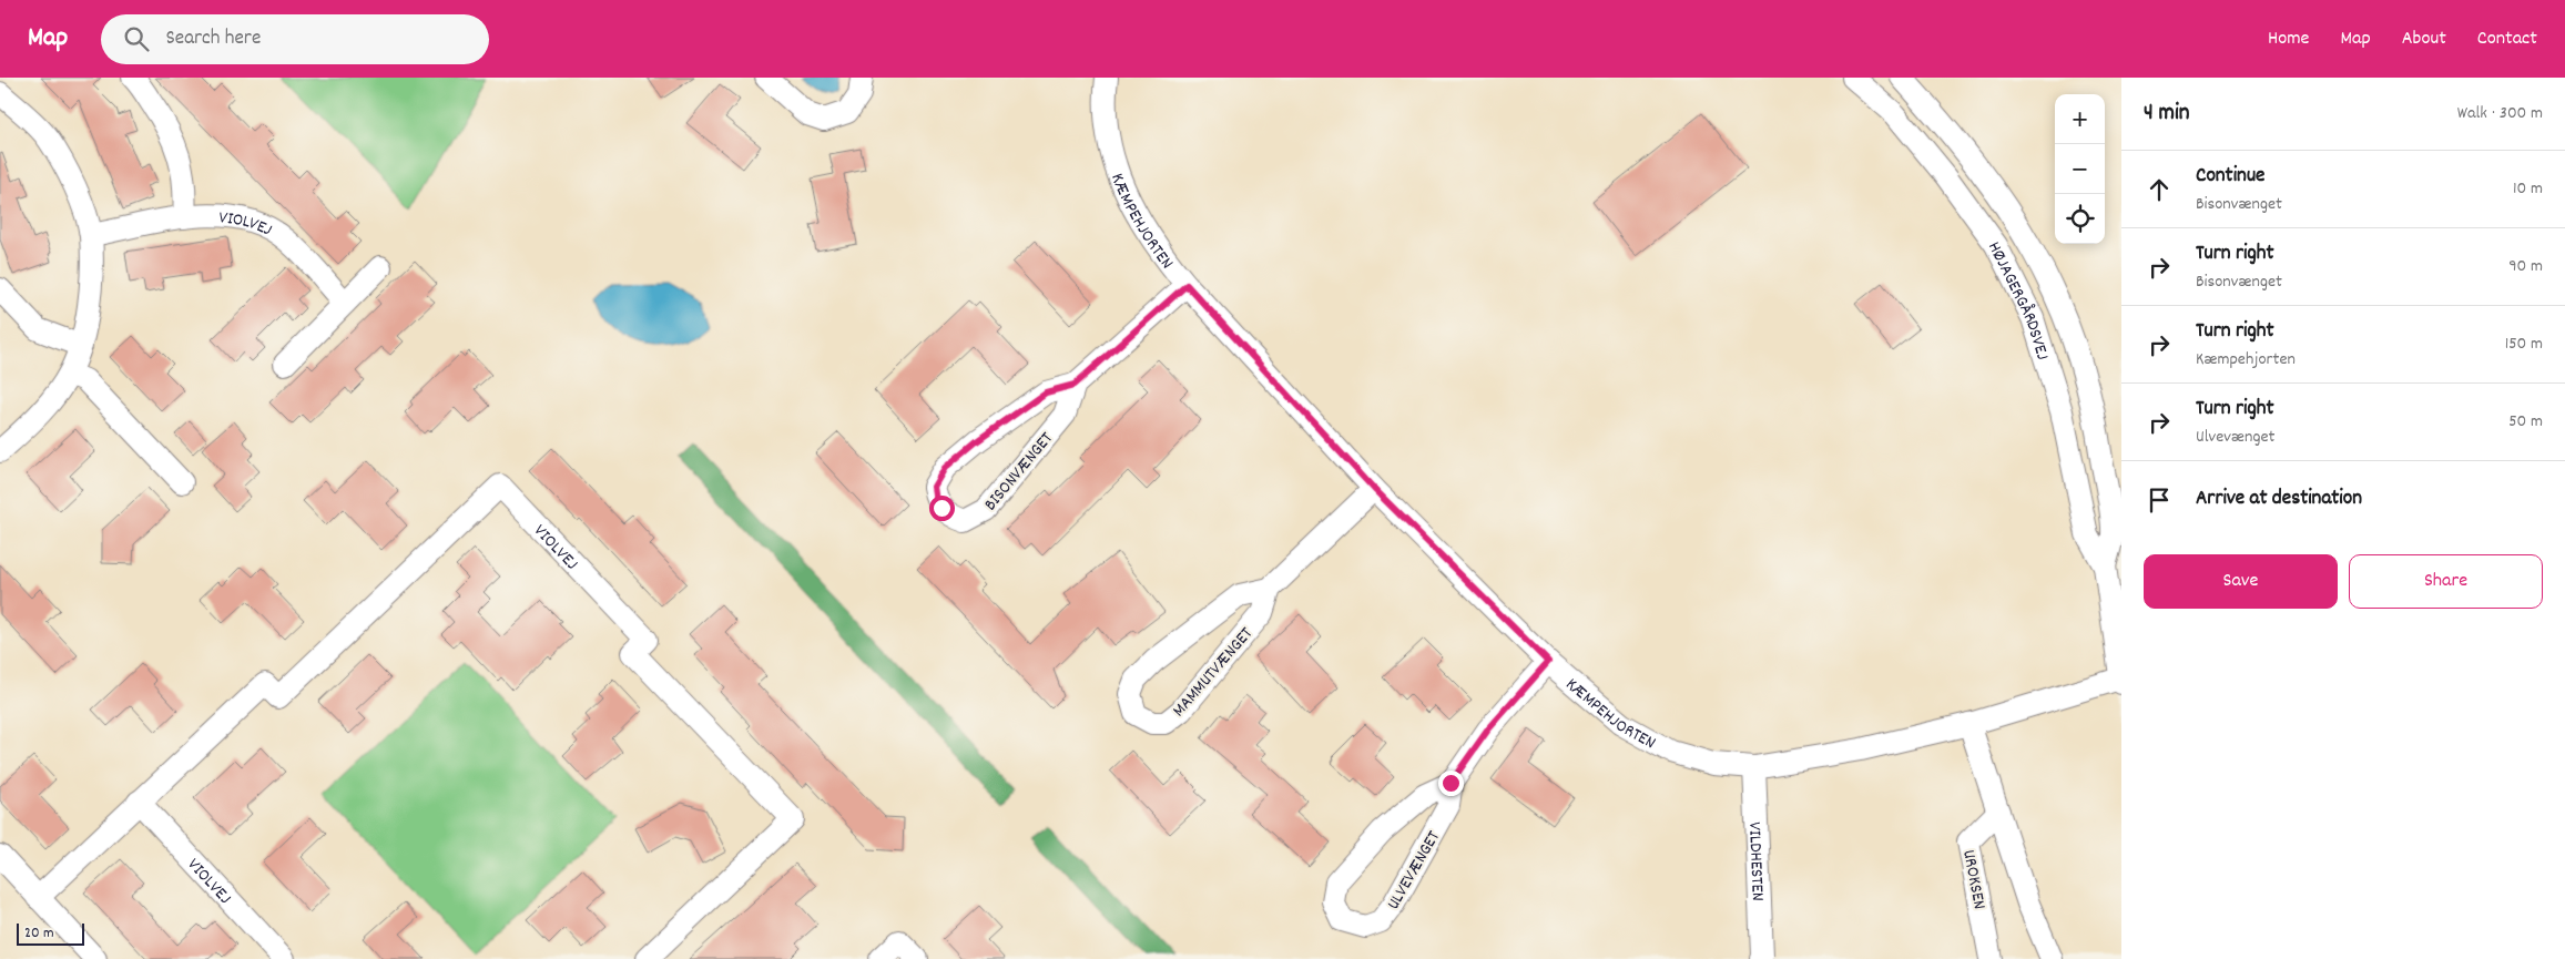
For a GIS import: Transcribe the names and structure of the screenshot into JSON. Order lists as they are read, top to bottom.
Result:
{
  "streets": {
    "street": [
      "KÆMPEHJORTEN",
      "VIOLVEJ",
      "HØJAGERGÅRDSVEJ",
      "BISONVÆNGET",
      "MAMMUTVÆNGET",
      "VILDHESTEN",
      "ULVEVÆNGET",
      "UROKSEN"
    ]
  },
  "crossings": [
    ["KÆMPEHJORTEN", "HØJAGERGÅRDSVEJ"],
    ["KÆMPEHJORTEN", "BISONVÆNGET"],
    ["KÆMPEHJORTEN", "MAMMUTVÆNGET"],
    ["KÆMPEHJORTEN", "VILDHESTEN"],
    ["KÆMPEHJORTEN", "ULVEVÆNGET"]
  ],
  "scale_bar": "20 m",
  "page": {
    "header": "Map",
    "search": "Search here",
    "nav": [
      "Home",
      "Map",
      "About",
      "Contact"
    ],
    "heading": ["4 min", "Walk · 300 m"],
    "map_buttons": ["+", "−"],
    "list": [
      ["Continue", "Bisonvænget", "10 m"],
      ["Turn right", "Bisonvænget", "90 m"],
      ["Turn right", "Kæmpehjorten", "150 m"],
      ["Turn right", "Ulvevænget", "50 m"],
      "Arrive at destination"
    ],
    "buttons": ["Save", "Share"],
    "scale": "20 m"
  }
}
